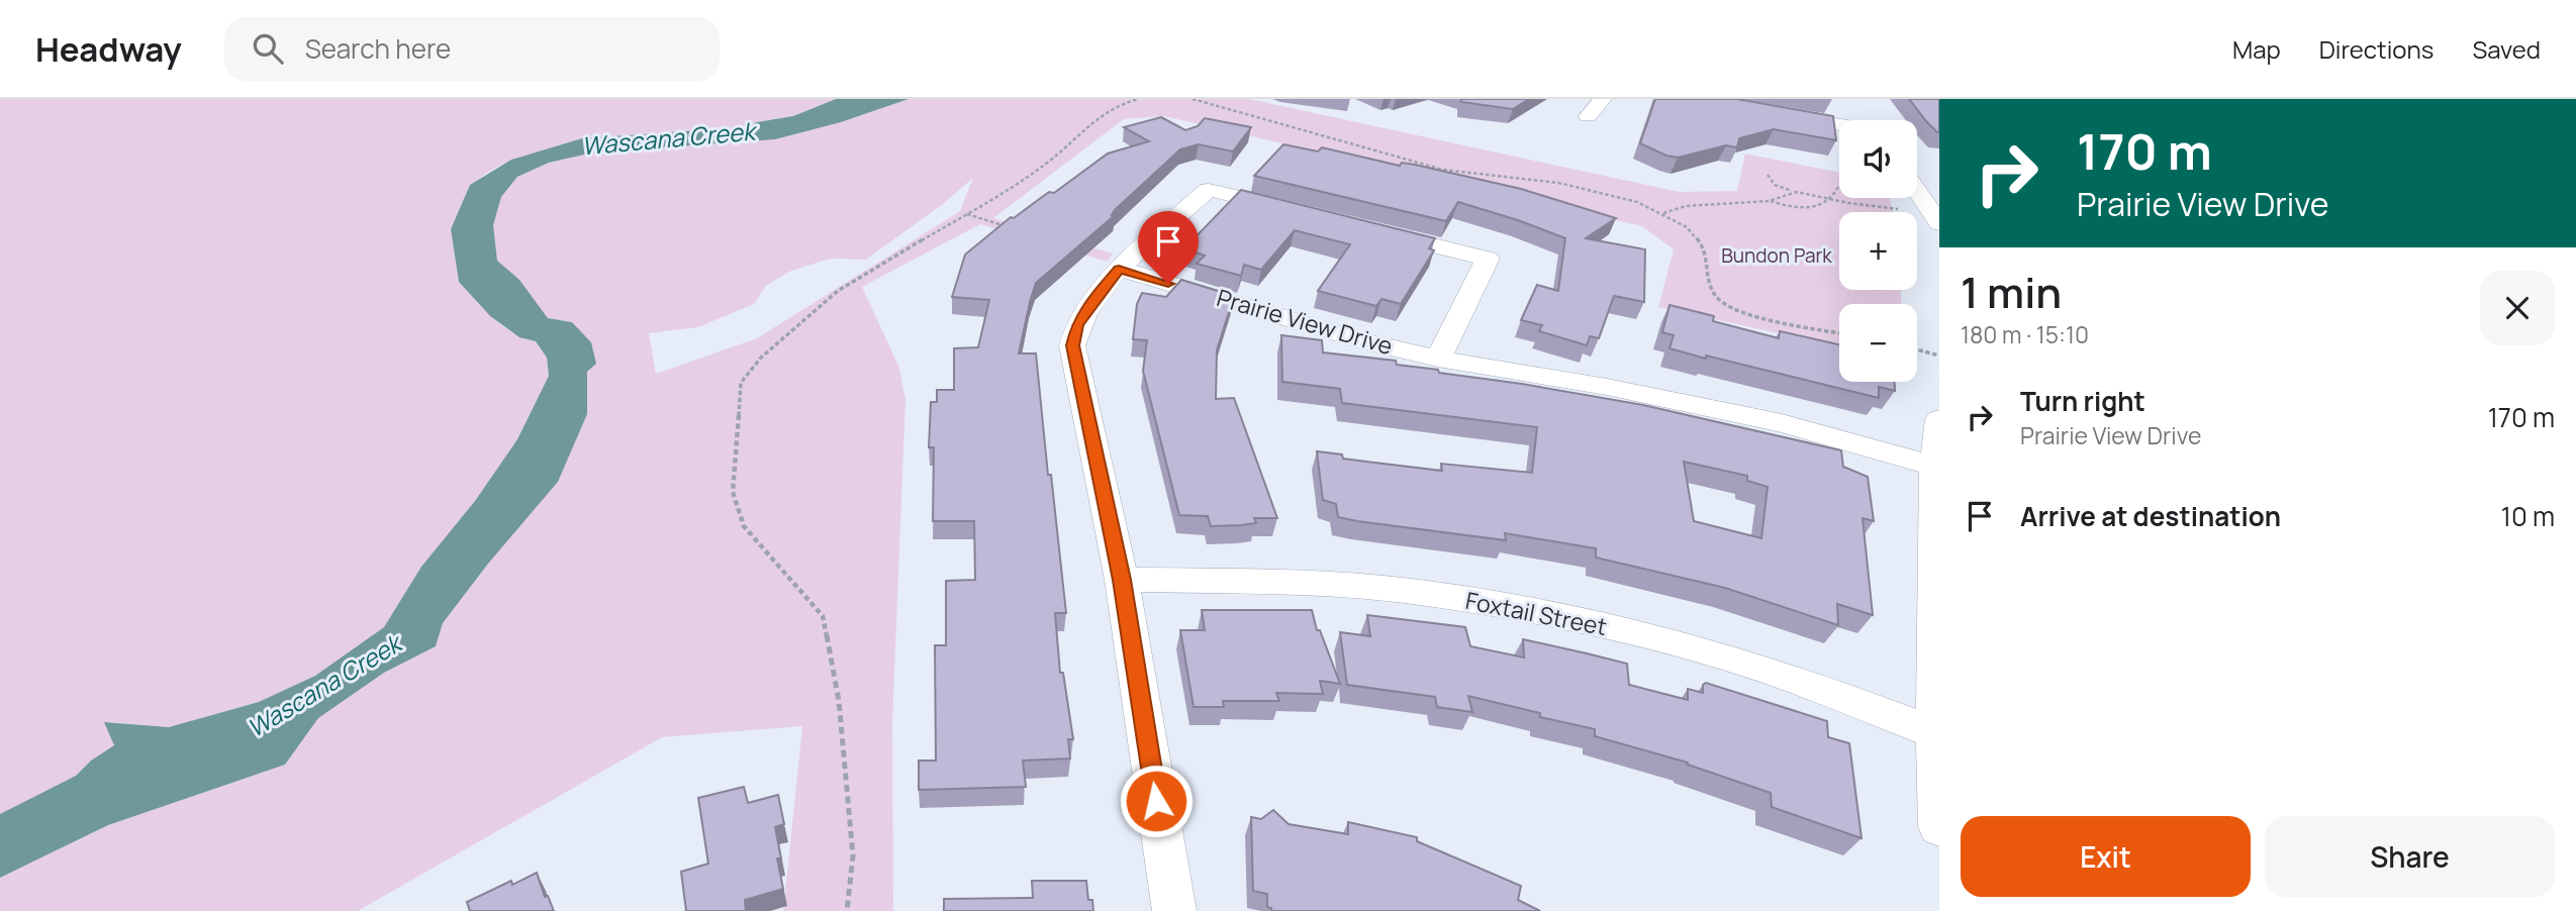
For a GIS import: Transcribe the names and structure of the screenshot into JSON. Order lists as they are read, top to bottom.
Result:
{
  "streets": {
    "street": ["Prairie View Drive", "Foxtail Street"]
  },
  "water": ["Wascana Creek"],
  "parks": ["Bundon Park"],
  "page": {
    "header": "Headway",
    "search": "Search here",
    "nav": ["Map", "Directions", "Saved"],
    "turn": ["170 m", "Prairie View Drive"],
    "map_buttons": ["+", "−"],
    "heading": ["1 min", "180 m · 15:10"],
    "list": [
      {
        "name": "Turn right",
        "note": "Prairie View Drive",
        "value": "170 m"
      },
      {
        "name": "Arrive at destination",
        "value": "10 m"
      }
    ],
    "buttons": ["Exit", "Share"]
  }
}
